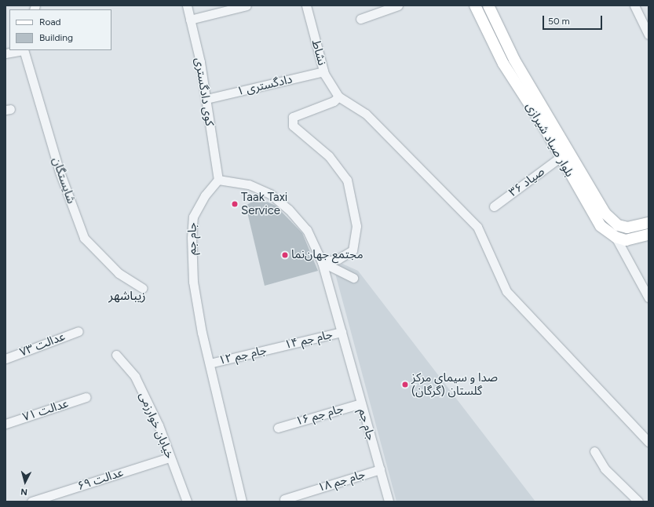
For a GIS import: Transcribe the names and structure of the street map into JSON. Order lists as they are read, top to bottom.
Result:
{
  "streets": {
    "main road": ["بلوار صیاد شیرازی"],
    "street": [
      "نشاط",
      "دادگستری ۱",
      "کوی دادگستری",
      "شایستگان",
      "صیاد ۳۶",
      "جام جم",
      "۱۴ جام جم",
      "عدالت ۷۳",
      "۱۲ جام جم",
      "عدالت ۷۱",
      "۱۶ جام جم",
      "خیابان خوارزمی",
      "عدالت ۶۹",
      "۱۸ جام جم"
    ]
  },
  "crossings": [
    ["نشاط", "دادگستری ۱"],
    ["دادگستری ۱", "کوی دادگستری"],
    ["کوی دادگستری", "جام جم"],
    ["بلوار صیاد شیرازی", "صیاد ۳۶"],
    ["جام جم", "۱۴ جام جم"],
    ["جام جم", "۱۲ جام جم"],
    ["جام جم", "۱۶ جام جم"],
    ["جام جم", "۱۸ جام جم"],
    ["۱۴ جام جم", "۱۲ جام جم"],
    ["خیابان خوارزمی", "عدالت ۶۹"]
  ],
  "districts": ["زیباشهر"],
  "places": ["Taak Taxi Service", "مجتمع جهان‌نما", "صدا و سیمای مرکز گلستان (گرگان)"],
  "legend": ["Road", "Building"],
  "scale_bar": "50 m",
  "north": "bottom"
}
